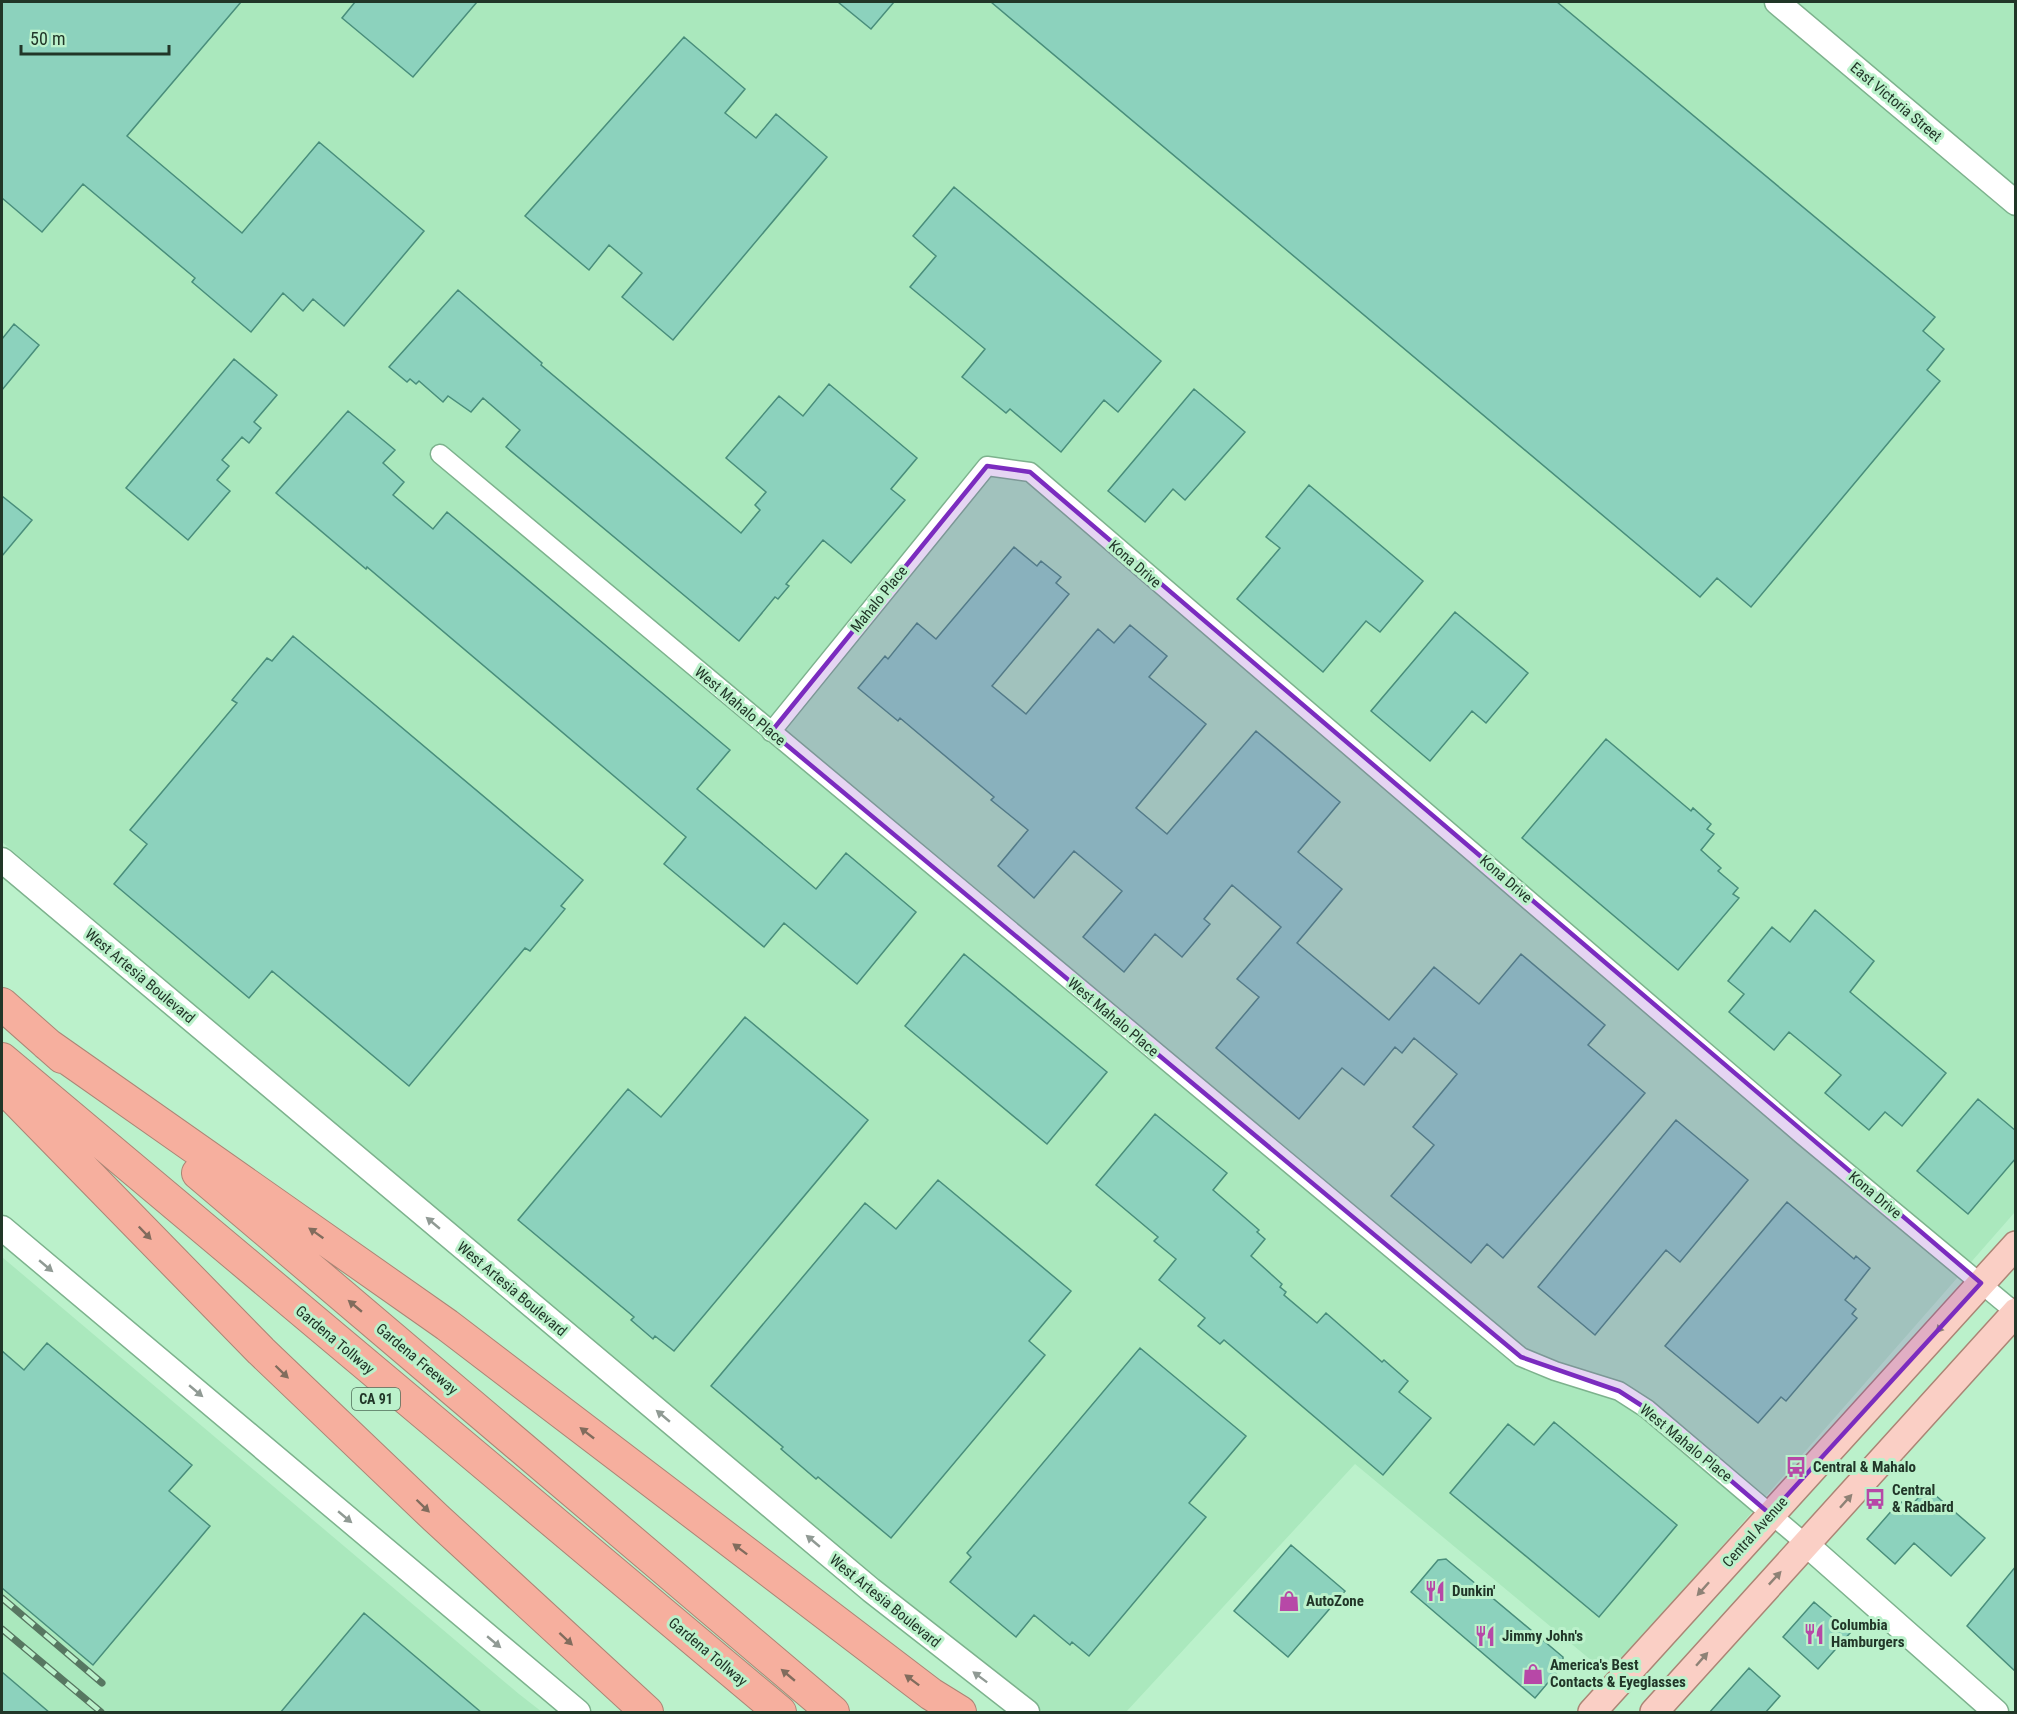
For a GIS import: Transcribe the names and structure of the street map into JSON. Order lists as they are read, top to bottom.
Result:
{
  "streets": {
    "highway": ["Gardena Tollway", "Gardena Freeway", "CA 91"],
    "main road": ["East Victoria Street", "West Artesia Boulevard", "Central Avenue"],
    "street": ["Kona Drive", "Mahalo Place", "West Mahalo Place"]
  },
  "crossings": [
    ["Kona Drive", "Mahalo Place"],
    ["Kona Drive", "Central Avenue"],
    ["Mahalo Place", "West Mahalo Place"],
    ["West Mahalo Place", "Central Avenue"],
    ["Gardena Tollway", "Gardena Freeway"]
  ],
  "one_way": ["West Artesia Boulevard"],
  "places": {
    "bus stop": ["Central & Mahalo", "Central & Radbard"],
    "restaurant": ["Dunkin'", "Columbia Hamburgers", "Jimmy John's"],
    "shop": ["AutoZone", "America's Best Contacts & Eyeglasses"]
  },
  "scale_bar": "50 m"
}
